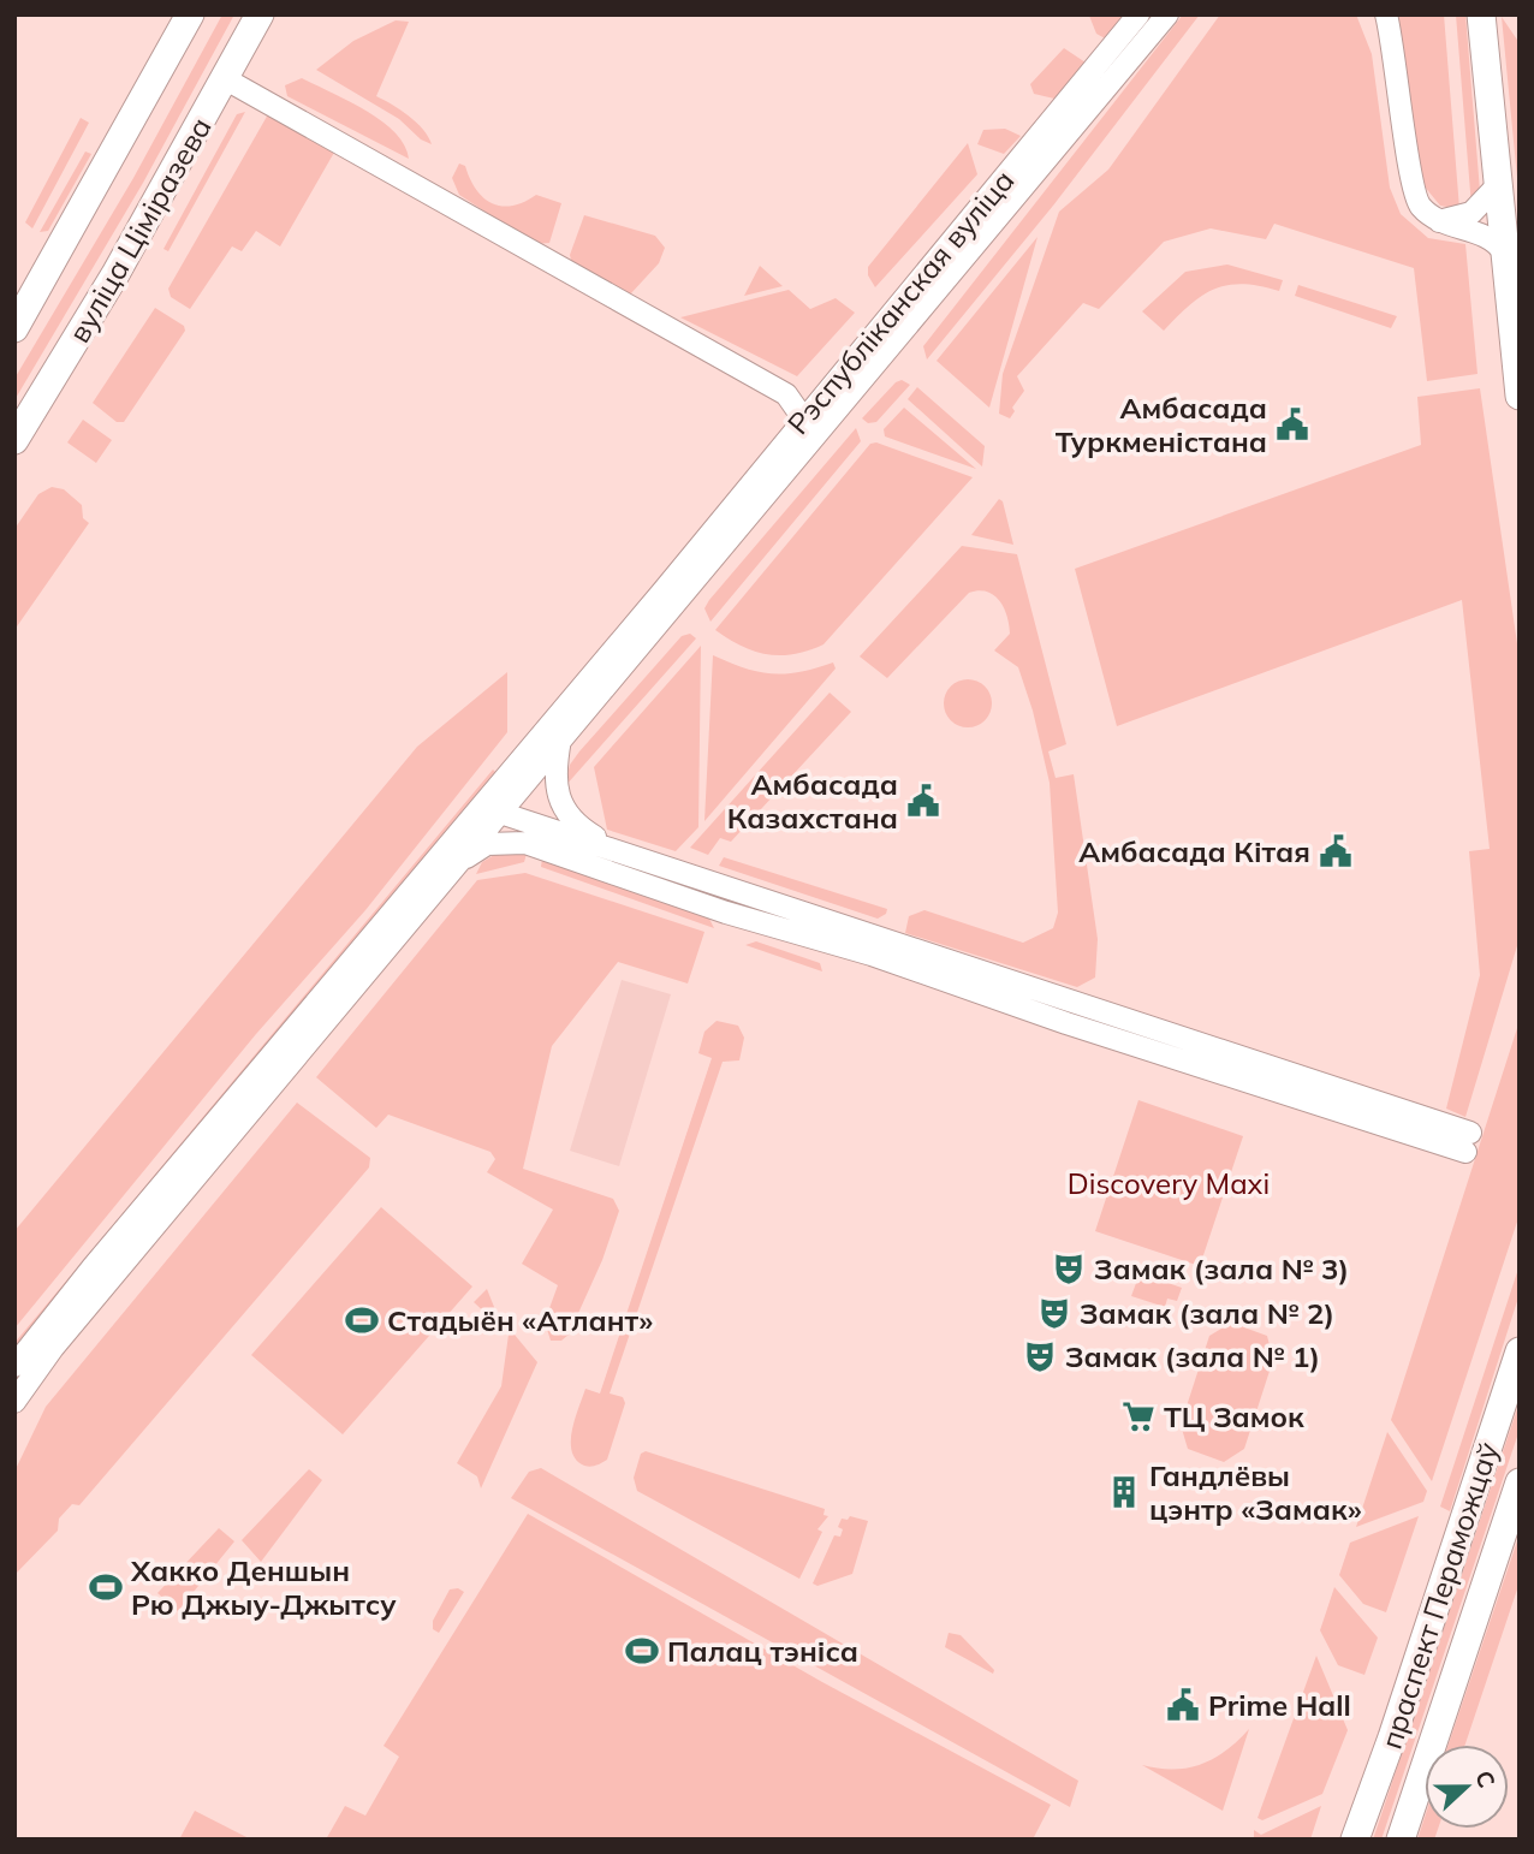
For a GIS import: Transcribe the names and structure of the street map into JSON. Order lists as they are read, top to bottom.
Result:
{
  "streets": {
    "main road": ["вуліца Ціміразева", "праспект Пераможцаў"],
    "street": ["Рэспубліканская вуліца"]
  },
  "parks": ["Discovery Maxi"],
  "places": {
    "public building": [
      "Амбасада Туркменістана",
      "Амбасада Казахстана",
      "Амбасада Кітая",
      "Prime Hall"
    ],
    "theatre": ["Замак (зала № 3)", "Замак (зала № 2)", "Замак (зала № 1)"],
    "sports": ["Стадыён «Атлант»", "Хакко Деншын Рю Джыу-Джытсу", "Палац тэніса"],
    "supermarket": ["ТЦ Замок"],
    "building": ["Гандлёвы цэнтр «Замак»"]
  },
  "north": "right"
}
